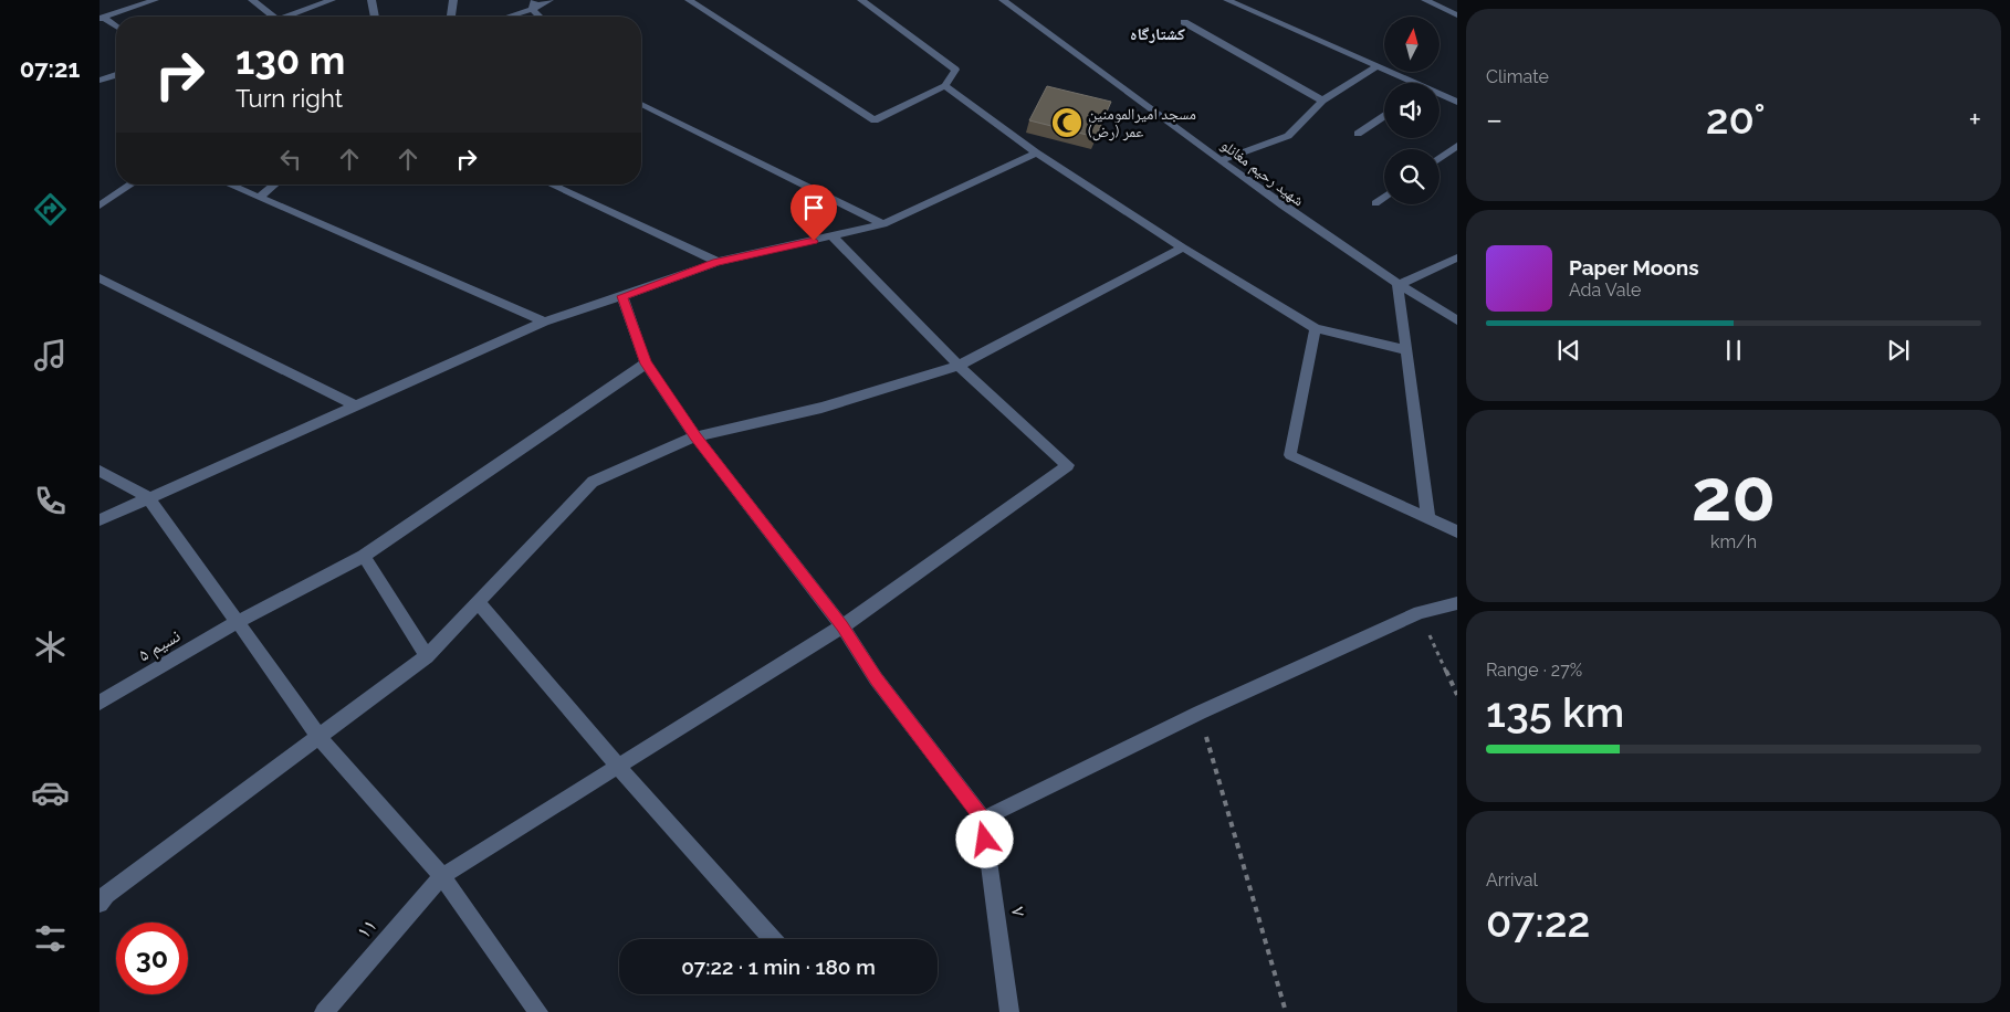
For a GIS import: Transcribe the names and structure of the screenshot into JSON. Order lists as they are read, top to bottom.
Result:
{
  "streets": {
    "street": [
      "شهید رحیم مغانلو",
      "نسیم ۵",
      "۷",
      "۱۱"
    ]
  },
  "districts": ["کشتارگاه"],
  "places": {
    "mosque": ["مسجد امیرالمومنین عمر (رض)"]
  },
  "north": "top",
  "page": {
    "tabs": "07:21",
    "tile": [
      "Climate",
      ["20", "km/h"],
      ["Range · 27%", "135 km"],
      ["Arrival", "07:22"]
    ],
    "turn": ["130 m", "Turn right"],
    "heat": ["−", "20°", "+"],
    "song": ["Paper Moons", "Ada Vale"],
    "limit": "30",
    "trip": "07:22 · 1 min · 180 m"
  }
}
